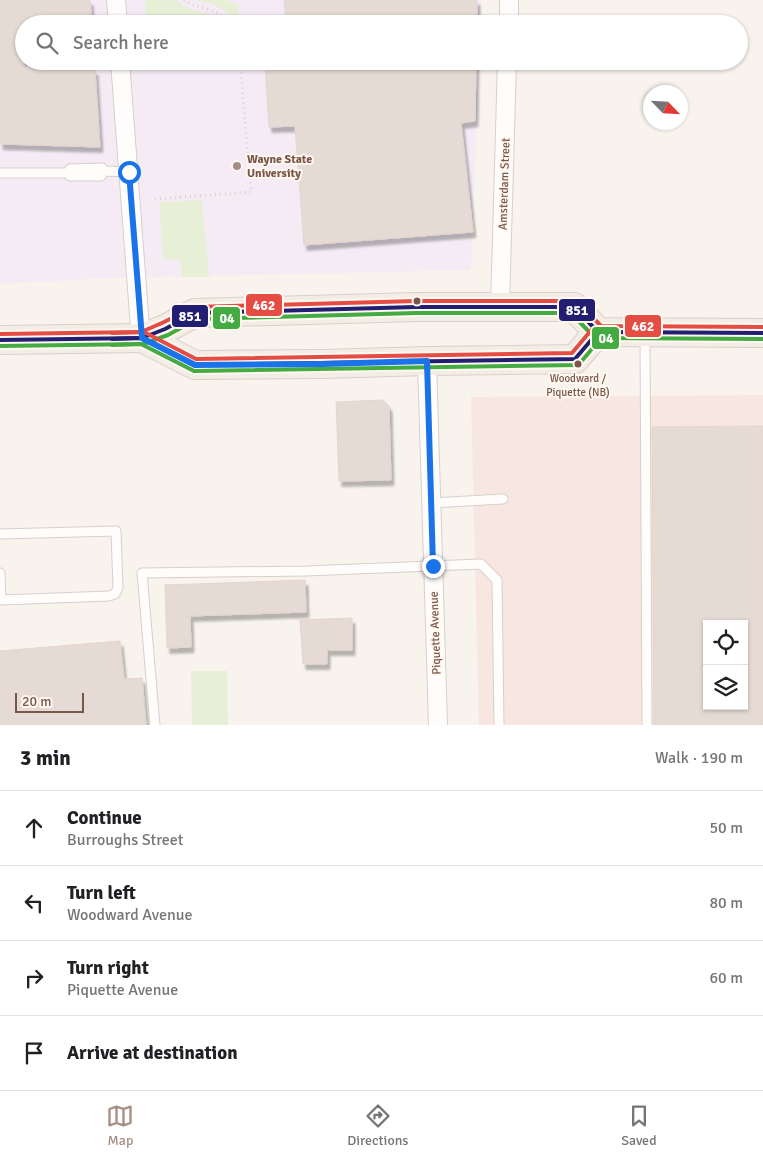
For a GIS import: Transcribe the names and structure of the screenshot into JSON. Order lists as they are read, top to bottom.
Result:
{
  "streets": {
    "street": ["Amsterdam Street", "Piquette Avenue"]
  },
  "places": ["Wayne State University", "Woodward / Piquette (NB)"],
  "lines": ["transit line 462", "transit line 851", "transit line 04"],
  "scale_bar": "20 m",
  "north": "bottom right",
  "page": {
    "search": "Search here",
    "scale": "20 m",
    "heading": ["3 min", "Walk · 190 m"],
    "list": [
      ["Continue", "Burroughs Street", "50 m"],
      ["Turn left", "Woodward Avenue", "80 m"],
      ["Turn right", "Piquette Avenue", "60 m"],
      "Arrive at destination"
    ],
    "nav": ["Map", "Directions", "Saved"]
  }
}
